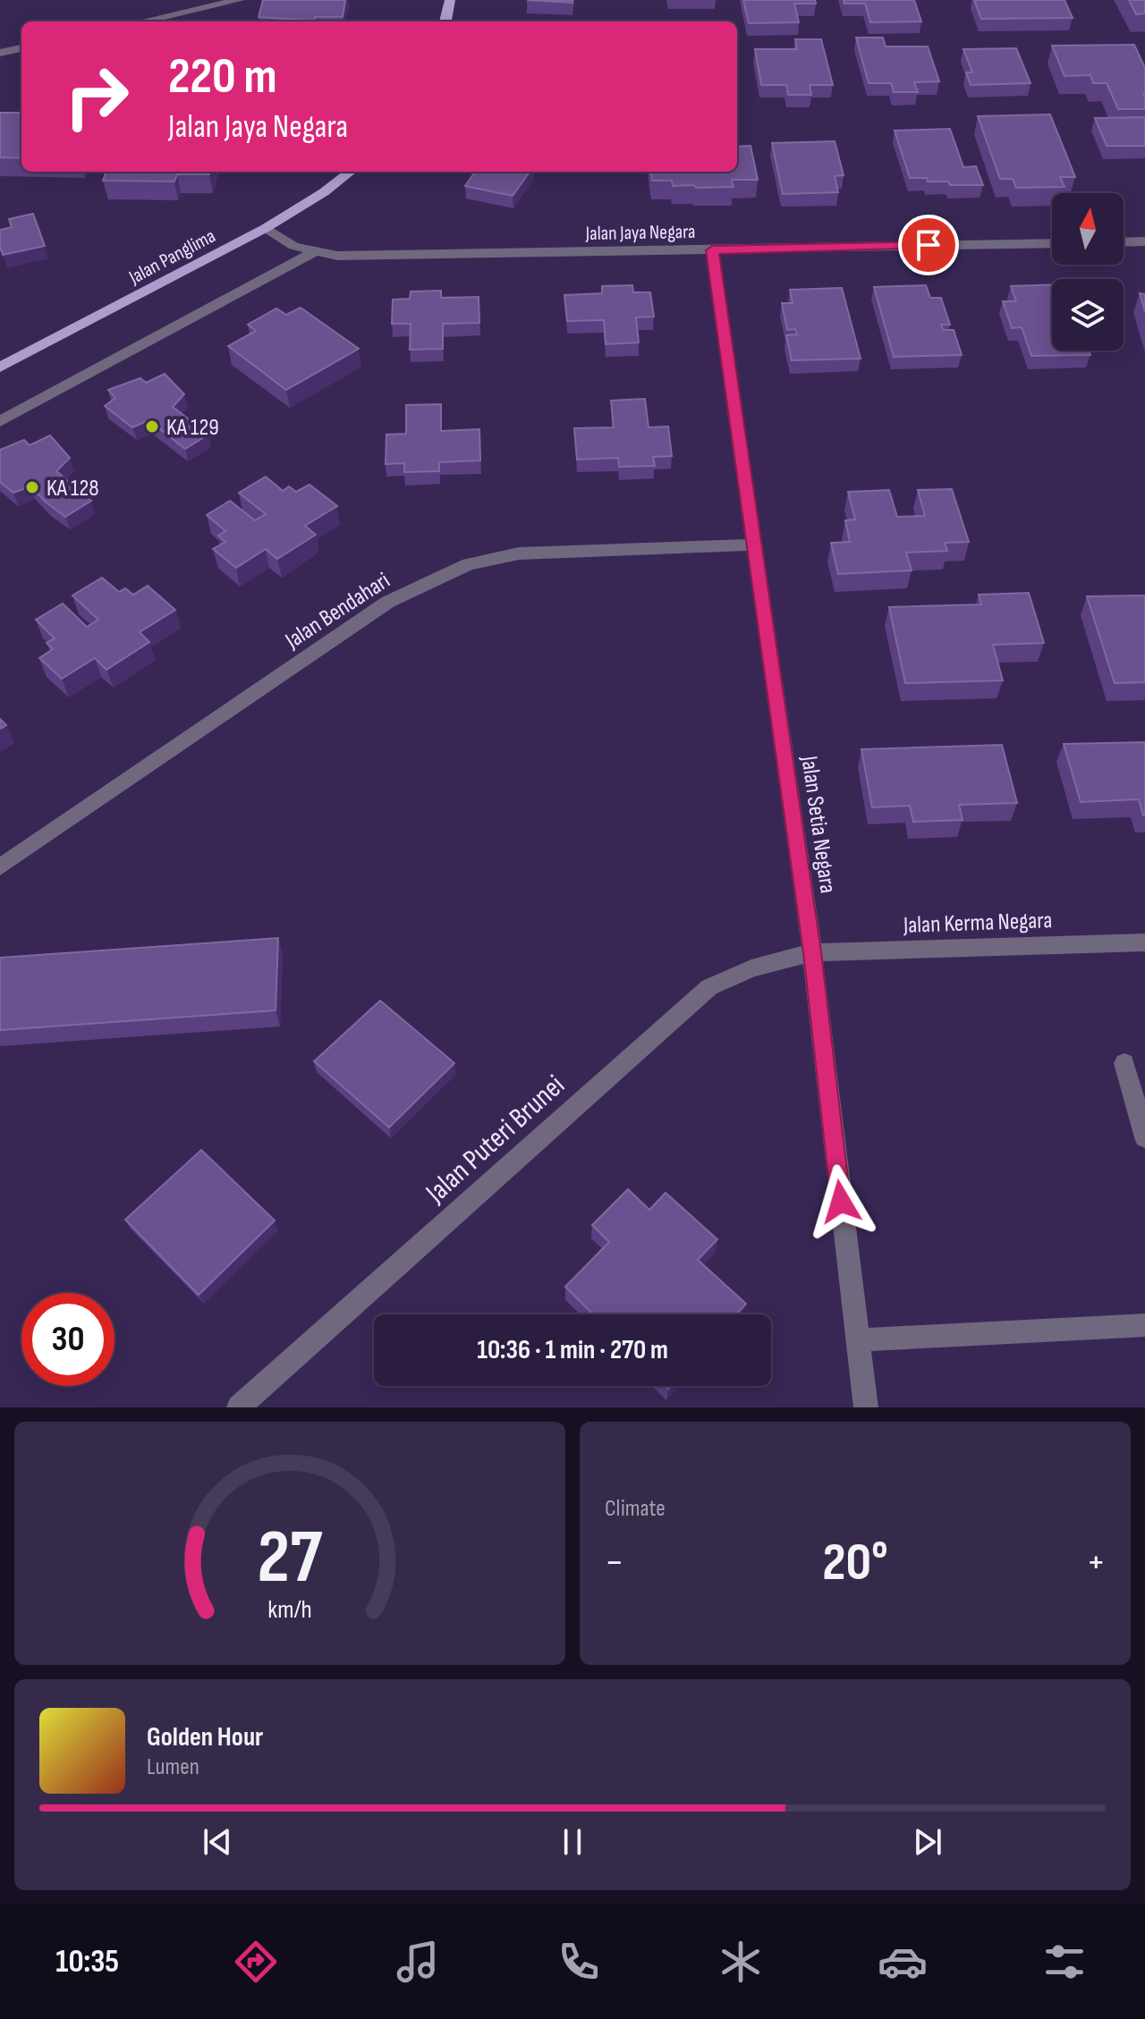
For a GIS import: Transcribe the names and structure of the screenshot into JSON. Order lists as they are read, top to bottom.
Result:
{
  "streets": {
    "main road": ["Jalan Panglima"],
    "street": [
      "Jalan Jaya Negara",
      "Jalan Bendahari",
      "Jalan Setia Negara",
      "Jalan Kerma Negara",
      "Jalan Puteri Brunei"
    ]
  },
  "crossings": [
    ["Jalan Jaya Negara", "Jalan Panglima"],
    ["Jalan Jaya Negara", "Jalan Setia Negara"],
    ["Jalan Bendahari", "Jalan Setia Negara"],
    ["Jalan Setia Negara", "Jalan Kerma Negara"],
    ["Jalan Setia Negara", "Jalan Puteri Brunei"],
    ["Jalan Kerma Negara", "Jalan Puteri Brunei"]
  ],
  "places": ["KA 129", "KA 128"],
  "north": "top",
  "page": {
    "turn": ["220 m", "Jalan Jaya Negara"],
    "limit": "30",
    "trip": "10:36 · 1 min · 270 m",
    "tile": "Climate",
    "heat": ["−", "20°", "+"],
    "song": ["Golden Hour", "Lumen"],
    "tabs": "10:35",
    "gauge": ["27", "km/h"]
  }
}
